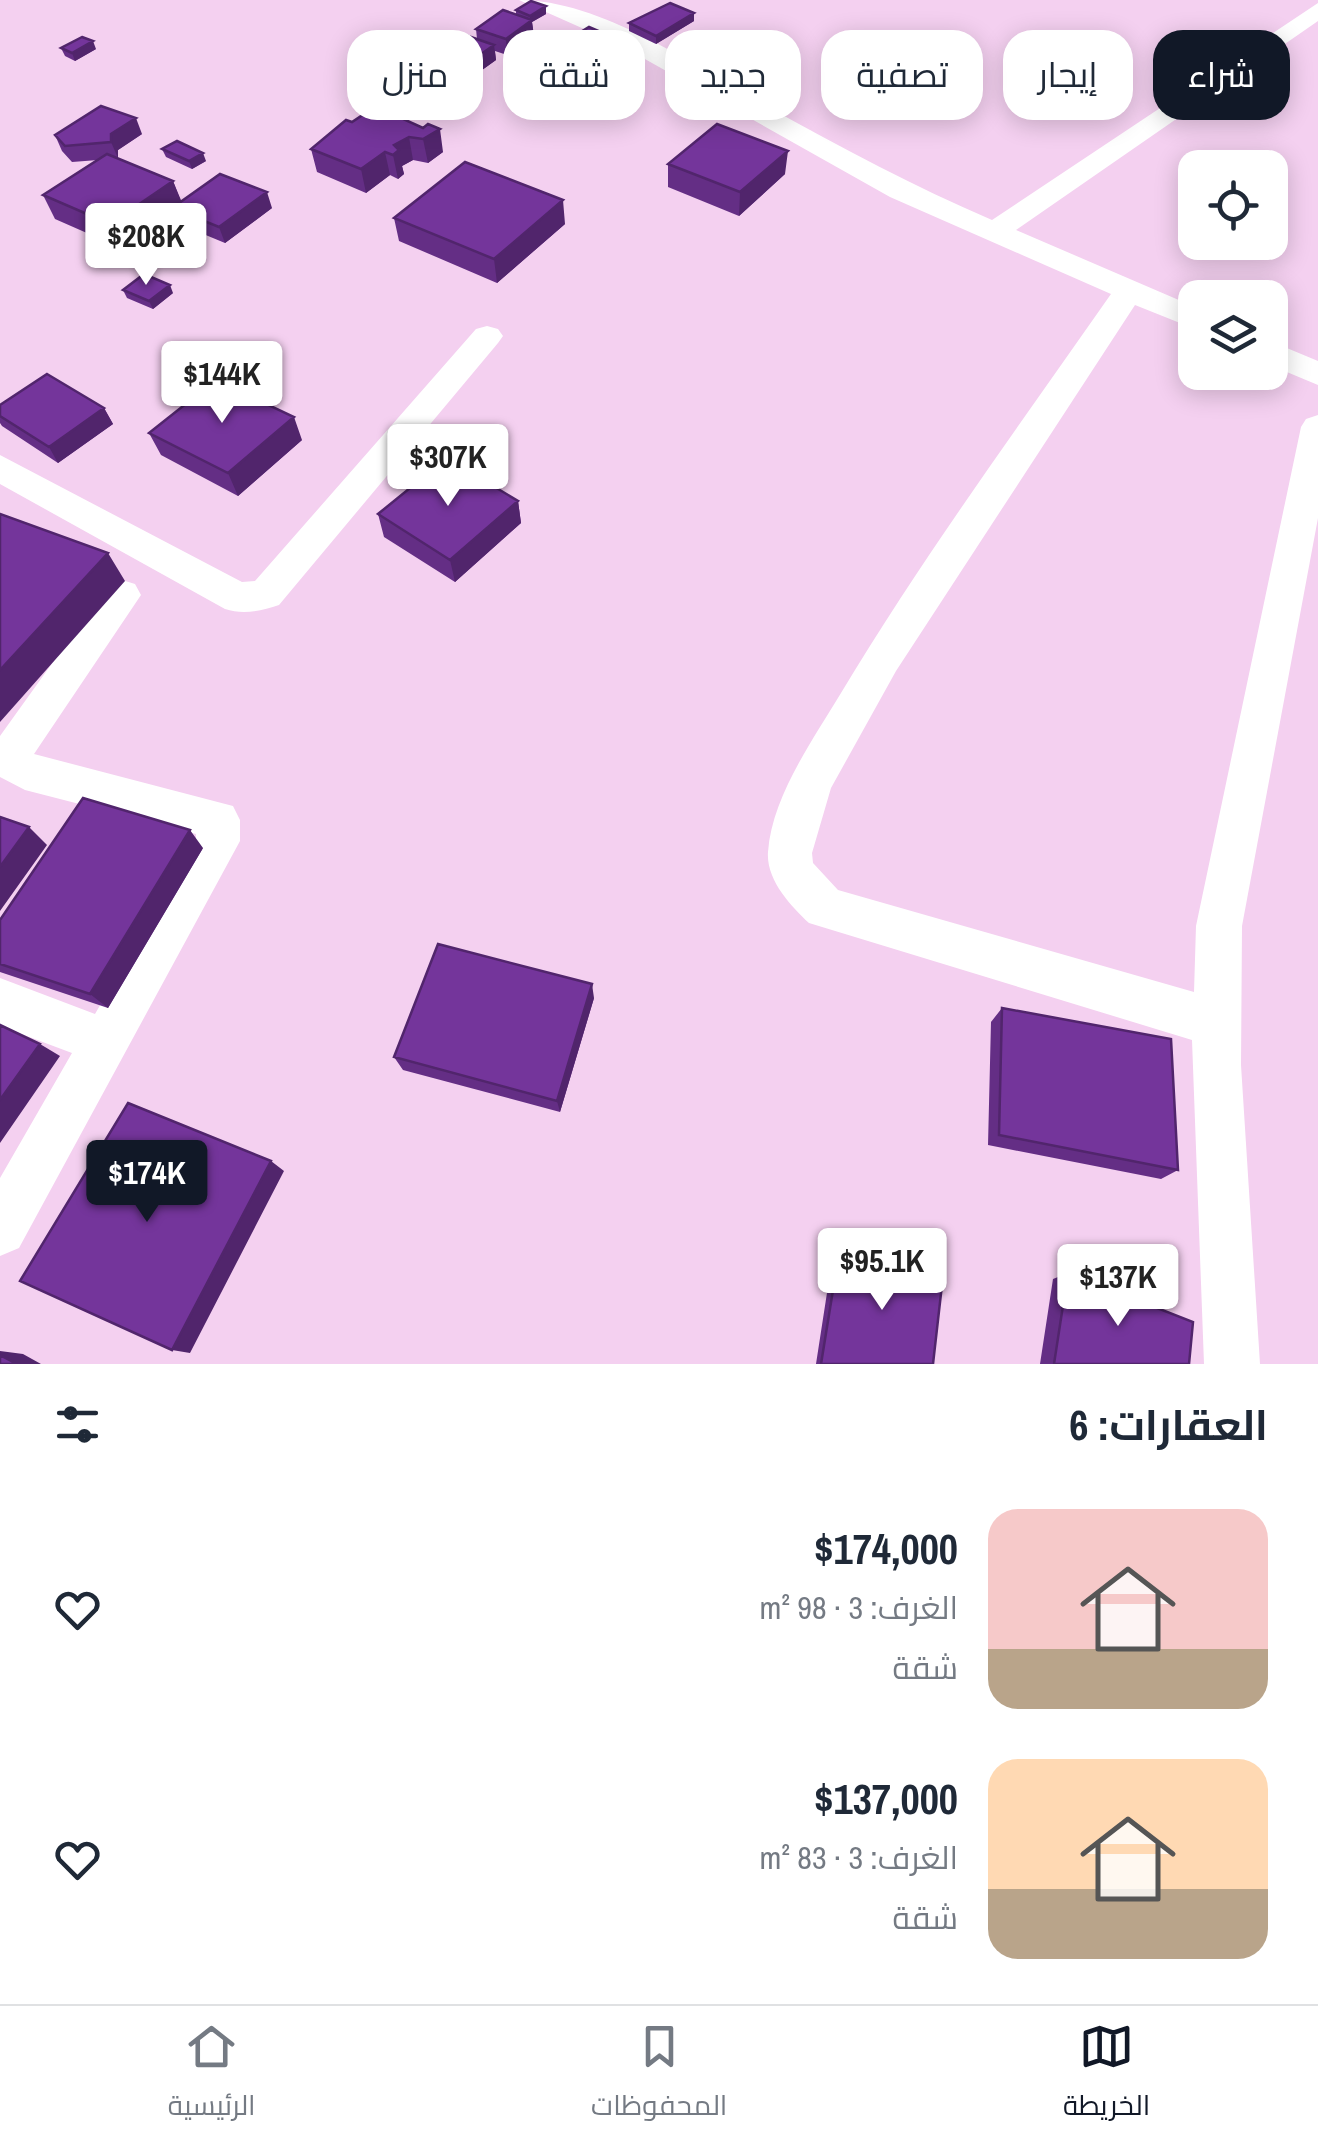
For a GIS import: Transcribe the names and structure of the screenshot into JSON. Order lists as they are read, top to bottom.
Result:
{
  "page": {
    "chip": [
      "شراء",
      "إيجار",
      "تصفية",
      "جديد",
      "شقة",
      "منزل"
    ],
    "price": [
      "$208K",
      "$144K",
      "$307K",
      "$174K",
      "$95.1K",
      "$137K"
    ],
    "heading": "العقارات: 6",
    "list": [
      {
        "name": "$174,000",
        "note": "الغرف: 3 · 98 m² · شقة"
      },
      {
        "name": "$137,000",
        "note": "الغرف: 3 · 83 m² · شقة"
      }
    ],
    "tabs": ["الخريطة", "المحفوظات", "الرئيسية"]
  }
}
